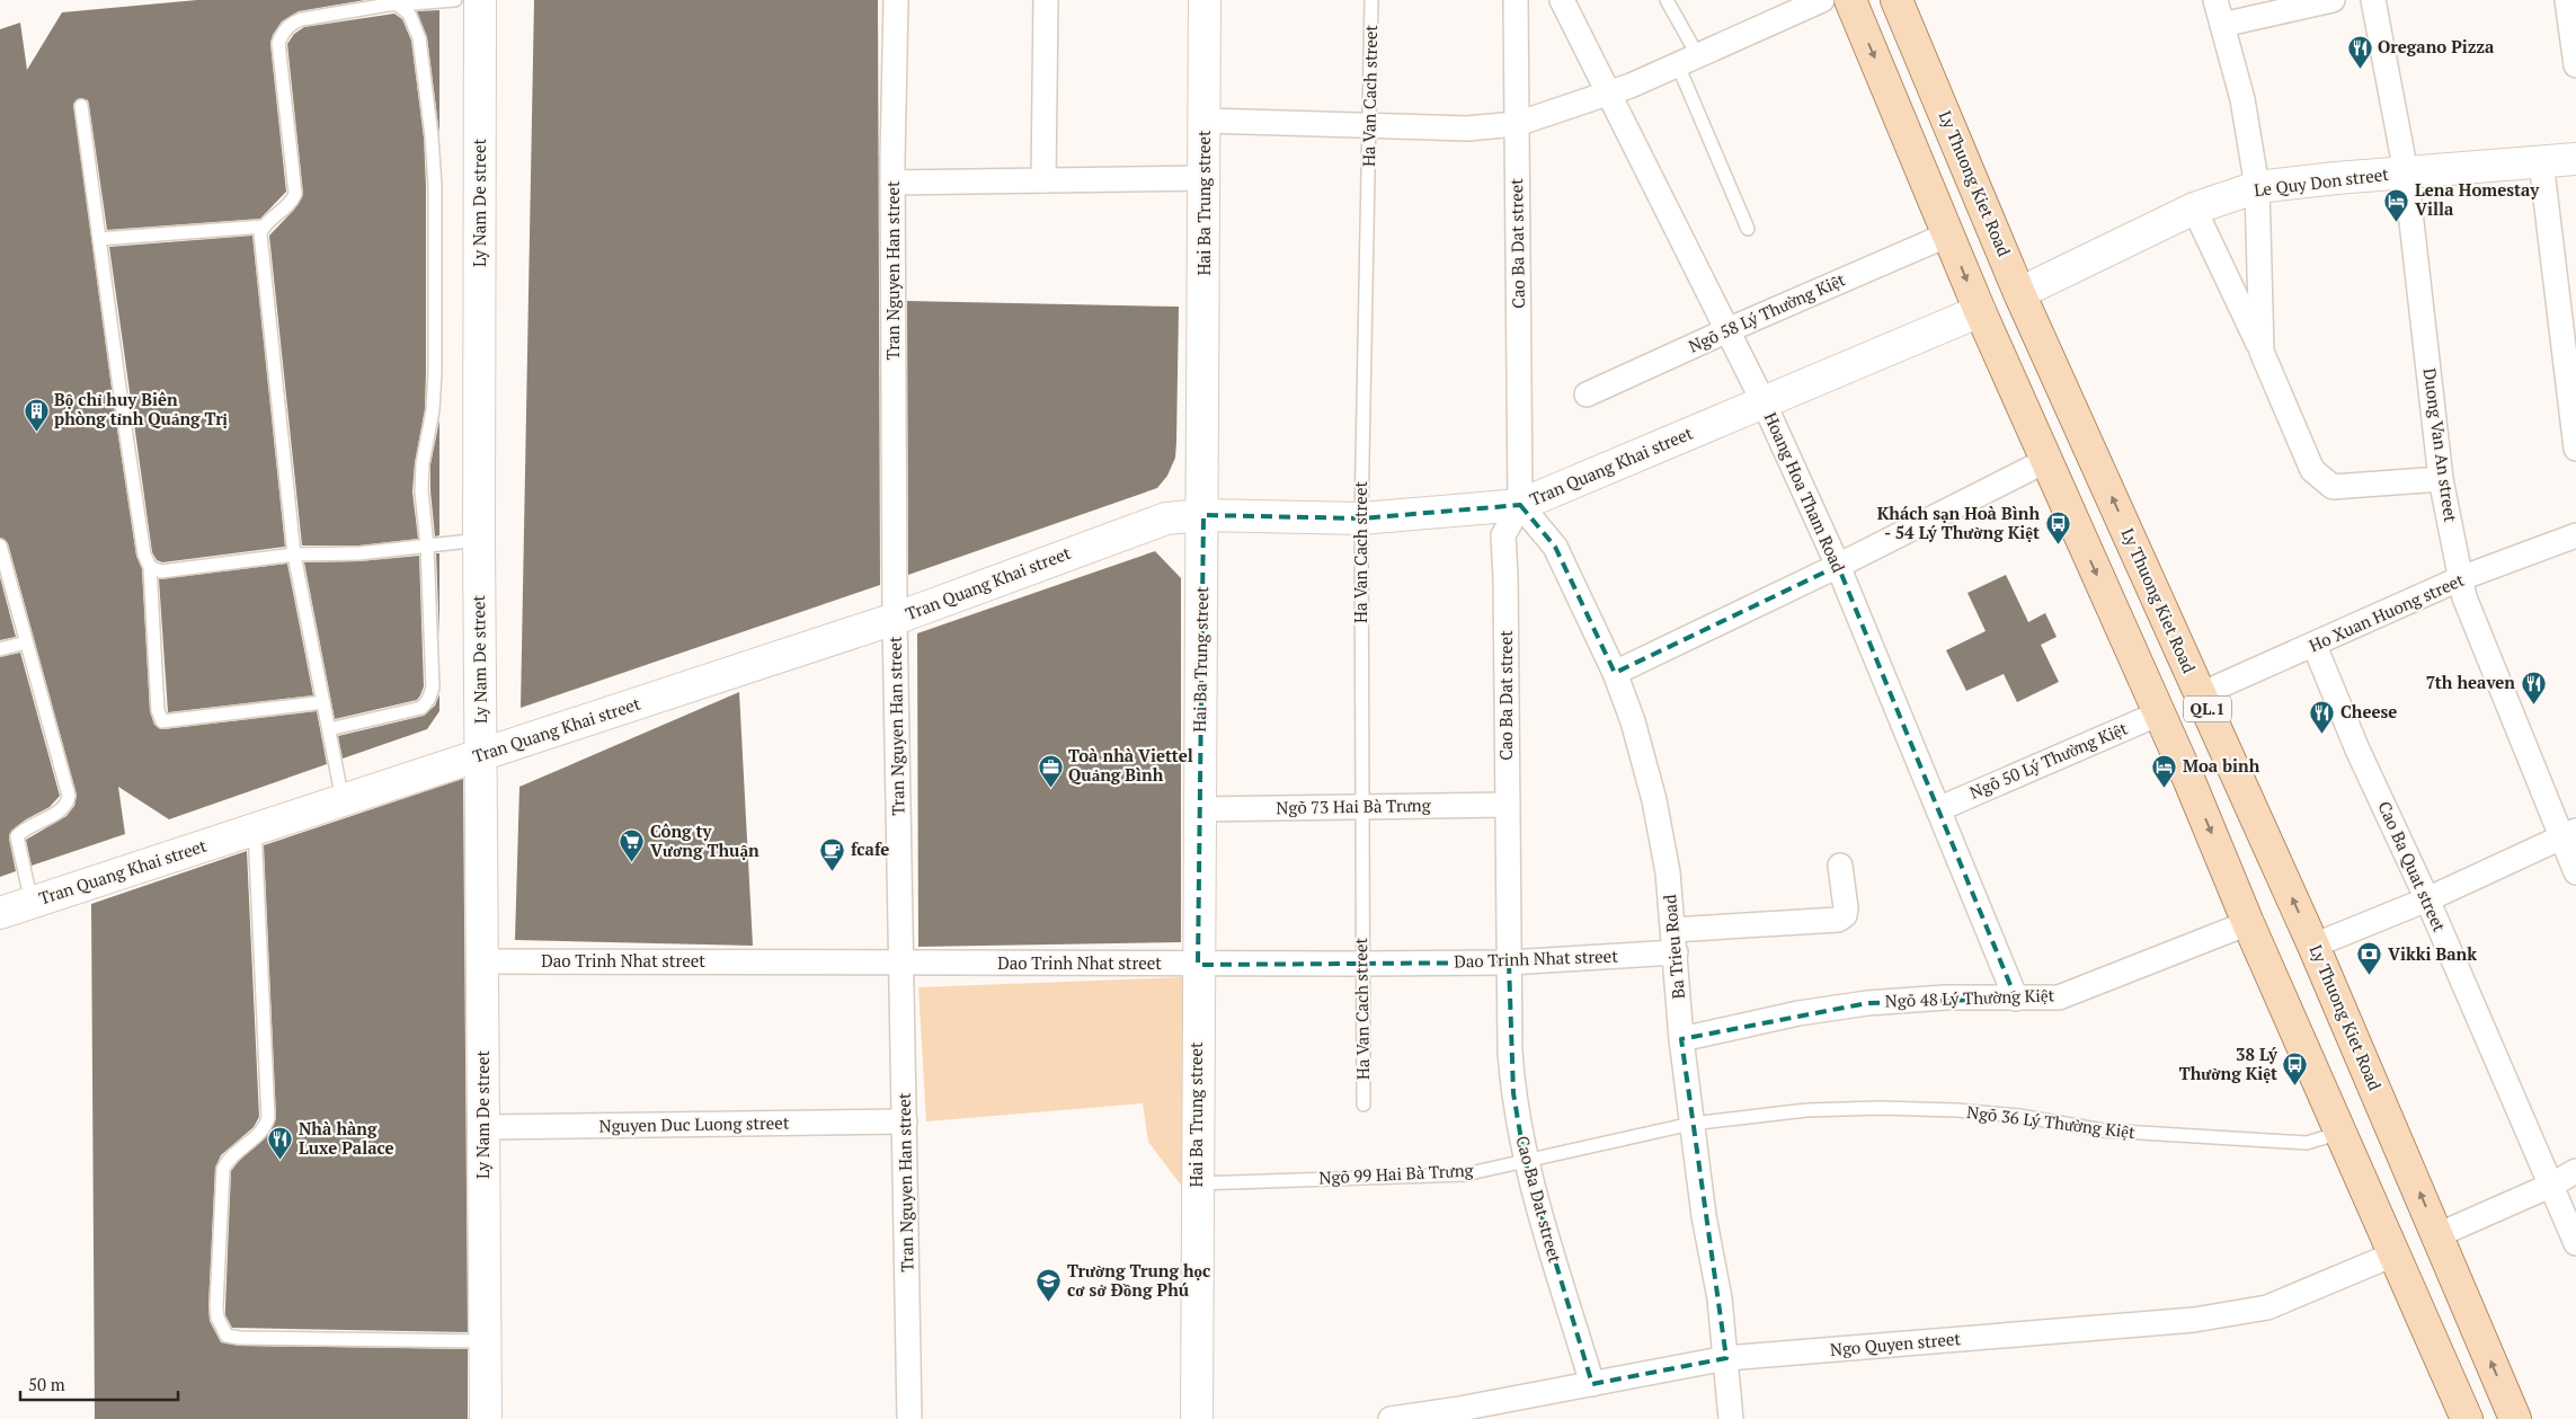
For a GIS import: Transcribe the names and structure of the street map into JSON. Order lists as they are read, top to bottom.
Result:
{
  "streets": {
    "main road": ["Ly Thuong Kiet Road", "QL.1"],
    "street": [
      "Le Quy Don street",
      "Ly Nam De street",
      "Hai Ba Trung street",
      "Cao Ba Dat street",
      "Tran Nguyen Han street",
      "Ngõ 58 Lý Thường Kiệt",
      "Duong Van An street",
      "Tran Quang Khai street",
      "Hoang Hoa Tham Road",
      "Ho Xuan Huong street",
      "Ngõ 50 Lý Thường Kiệt",
      "Ngõ 73 Hai Bà Trưng",
      "Cao Ba Quat street",
      "Ba Trieu Road",
      "Dao Trinh Nhat street",
      "Ngõ 48 Lý Thường Kiệt",
      "Nguyen Duc Luong street",
      "Ngo Quyen street"
    ],
    "lane": ["Ha Van Cach street", "Ngõ 36 Lý Thường Kiệt", "Ngõ 99 Hai Bà Trưng"]
  },
  "crossings": [
    ["Ha Van Cach street", "Tran Quang Khai street"],
    ["Ha Van Cach street", "Ngõ 73 Hai Bà Trưng"],
    ["Ha Van Cach street", "Dao Trinh Nhat street"],
    ["Le Quy Don street", "Ly Thuong Kiet Road"],
    ["Le Quy Don street", "Duong Van An street"],
    ["Ly Thuong Kiet Road", "Ho Xuan Huong street"],
    ["Ly Nam De street", "Tran Quang Khai street"],
    ["Ly Nam De street", "Dao Trinh Nhat street"],
    ["Ly Nam De street", "Nguyen Duc Luong street"],
    ["Hai Ba Trung street", "Tran Quang Khai street"],
    ["Hai Ba Trung street", "Ngõ 73 Hai Bà Trưng"],
    ["Hai Ba Trung street", "Dao Trinh Nhat street"],
    ["Hai Ba Trung street", "Ngõ 99 Hai Bà Trưng"],
    ["Cao Ba Dat street", "Tran Quang Khai street"],
    ["Cao Ba Dat street", "Ngõ 73 Hai Bà Trưng"],
    ["Cao Ba Dat street", "Ba Trieu Road"],
    ["Cao Ba Dat street", "Dao Trinh Nhat street"],
    ["Cao Ba Dat street", "Ngõ 99 Hai Bà Trưng"],
    ["Cao Ba Dat street", "Ngo Quyen street"],
    ["Tran Nguyen Han street", "Tran Quang Khai street"],
    ["Tran Nguyen Han street", "Dao Trinh Nhat street"],
    ["Tran Nguyen Han street", "Nguyen Duc Luong street"],
    ["Ngõ 58 Lý Thường Kiệt", "Hoang Hoa Tham Road"],
    ["Ngõ 58 Lý Thường Kiệt", "QL.1"],
    ["Duong Van An street", "Ho Xuan Huong street"],
    ["Tran Quang Khai street", "Hoang Hoa Tham Road"],
    ["Tran Quang Khai street", "QL.1"],
    ["Tran Quang Khai street", "Ba Trieu Road"],
    ["Hoang Hoa Tham Road", "Ngõ 50 Lý Thường Kiệt"],
    ["Hoang Hoa Tham Road", "Ngõ 48 Lý Thường Kiệt"],
    ["Ho Xuan Huong street", "Cao Ba Quat street"],
    ["QL.1", "Ngõ 50 Lý Thường Kiệt"],
    ["QL.1", "Ngõ 48 Lý Thường Kiệt"],
    ["QL.1", "Ngõ 36 Lý Thường Kiệt"],
    ["QL.1", "Ngo Quyen street"],
    ["Ba Trieu Road", "Dao Trinh Nhat street"],
    ["Ba Trieu Road", "Ngõ 48 Lý Thường Kiệt"],
    ["Ba Trieu Road", "Ngõ 36 Lý Thường Kiệt"],
    ["Ba Trieu Road", "Ngõ 99 Hai Bà Trưng"],
    ["Ba Trieu Road", "Ngo Quyen street"],
    ["Ngõ 36 Lý Thường Kiệt", "Ngõ 99 Hai Bà Trưng"]
  ],
  "places": {
    "restaurant": [
      "Oregano Pizza",
      "7th heaven",
      "Cheese",
      "Nhà hàng Luxe Palace"
    ],
    "hotel": ["Lena Homestay Villa", "Moa binh"],
    "building": ["Bộ chỉ huy Biên phòng tỉnh Quảng Trị"],
    "bus stop": ["Khách sạn Hoà Bình - 54 Lý Thường Kiệt", "38 Lý Thường Kiệt"],
    "office": ["Toà nhà Viettel Quảng Bình"],
    "supermarket": ["Công ty Vương Thuận"],
    "cafe": ["fcafe"],
    "bank": ["Vikki Bank"],
    "school or university": ["Trường Trung học cơ sở Đồng Phú"]
  },
  "scale_bar": "50 m"
}
